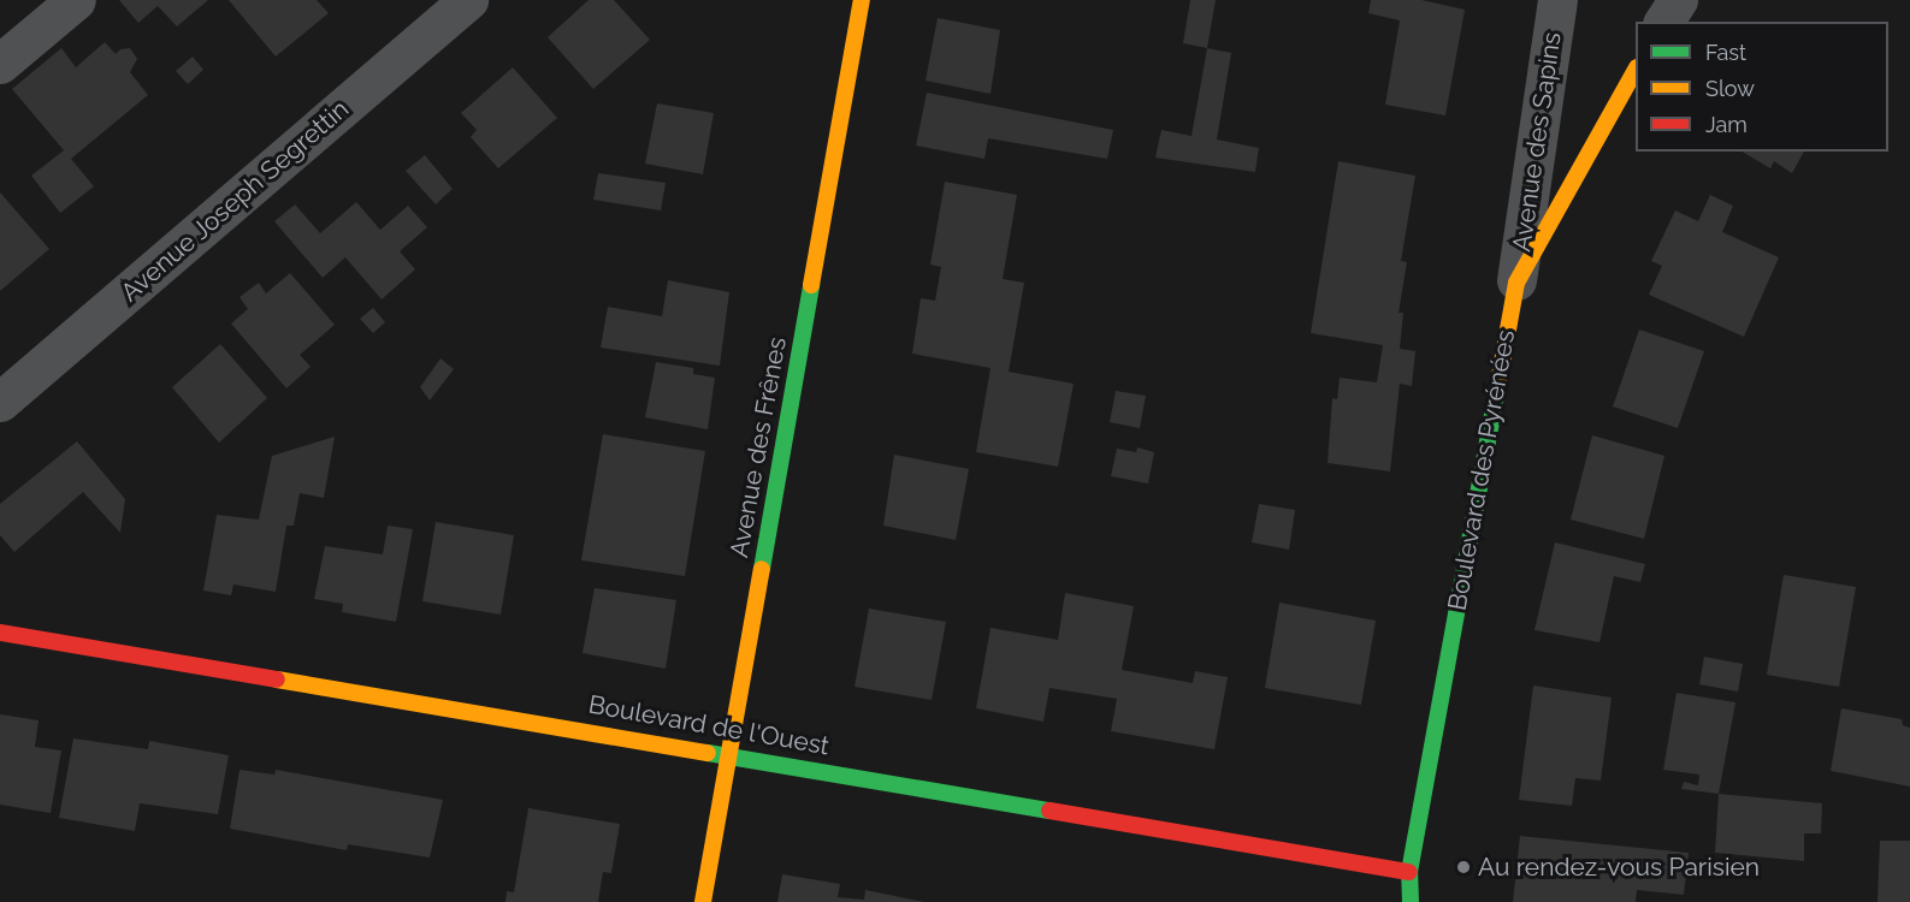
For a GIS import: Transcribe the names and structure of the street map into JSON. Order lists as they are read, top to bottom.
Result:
{
  "streets": {
    "street": [
      "Avenue des Sapins",
      "Avenue Joseph Segrettin",
      "Avenue des Frênes",
      "Boulevard des Pyrénées",
      "Boulevard de l'Ouest"
    ]
  },
  "crossings": [
    ["Avenue des Sapins", "Boulevard des Pyrénées"],
    ["Avenue des Frênes", "Boulevard de l'Ouest"],
    ["Boulevard des Pyrénées", "Boulevard de l'Ouest"]
  ],
  "places": ["Au rendez-vous Parisien"],
  "legend": ["Fast", "Slow", "Jam"]
}
